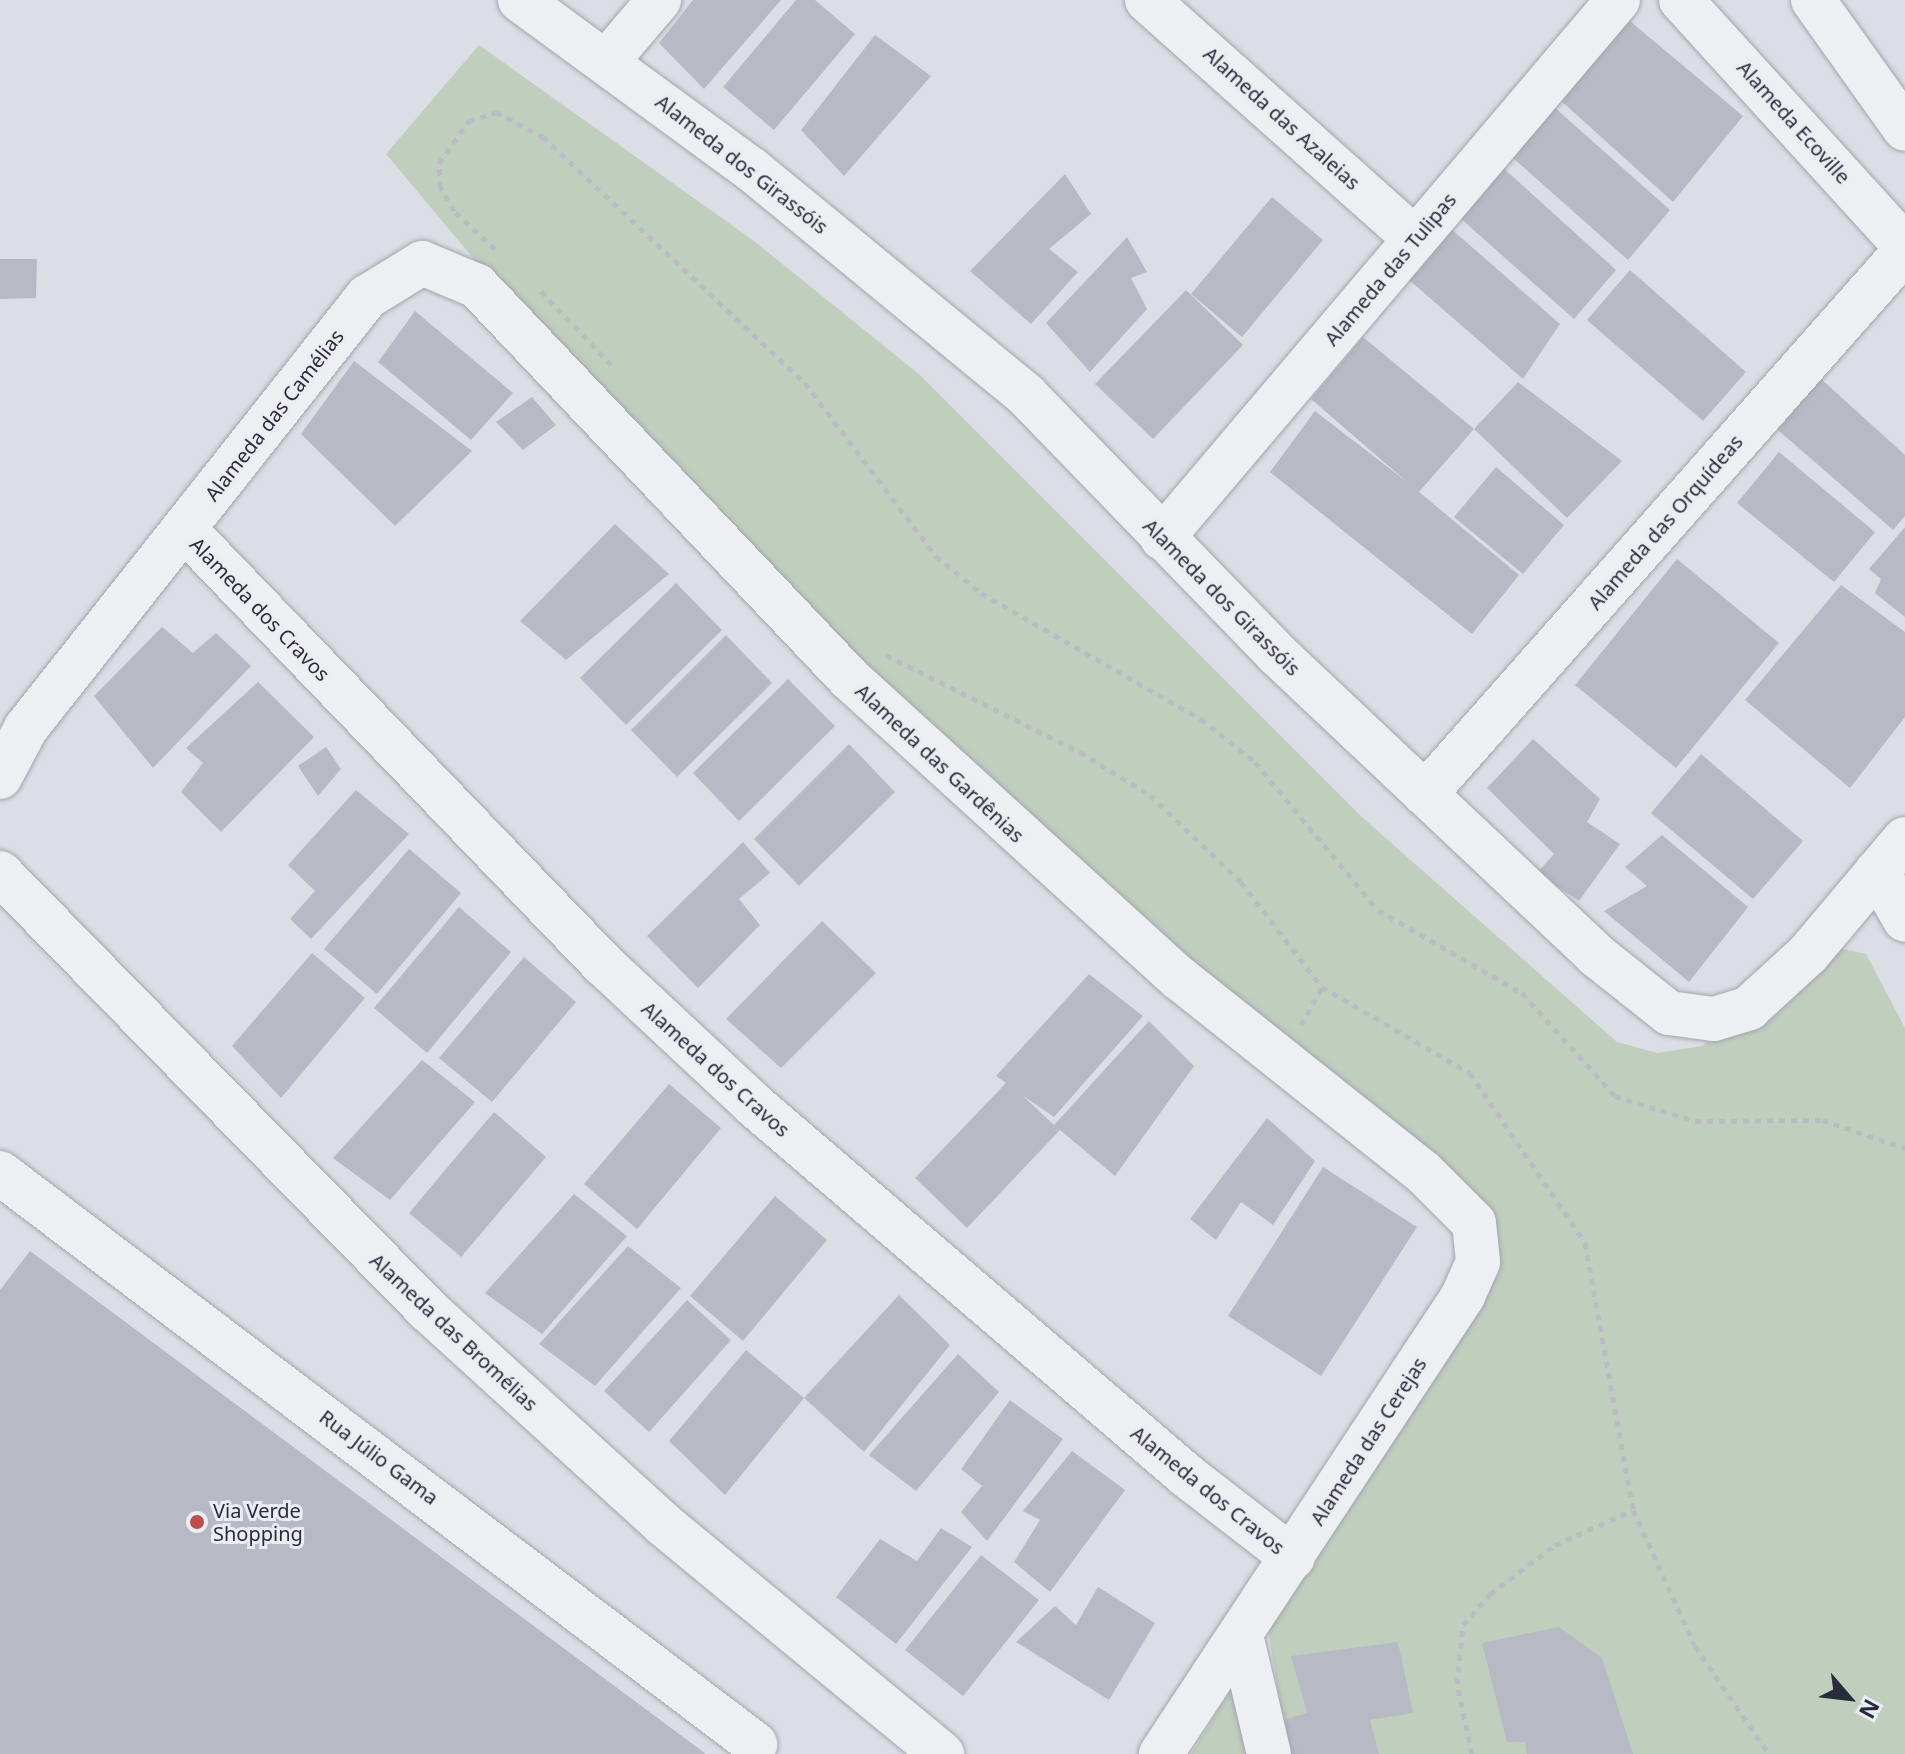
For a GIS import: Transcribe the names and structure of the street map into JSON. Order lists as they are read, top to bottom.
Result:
{
  "streets": {
    "street": [
      "Alameda das Azaleias",
      "Alameda Ecoville",
      "Alameda dos Girassóis",
      "Alameda das Tulipas",
      "Alameda das Camélias",
      "Alameda das Orquídeas",
      "Alameda dos Cravos",
      "Alameda das Gardênias",
      "Alameda das Bromélias",
      "Alameda das Cerejas",
      "Rua Júlio Gama"
    ]
  },
  "crossings": [
    ["Alameda das Azaleias", "Alameda das Tulipas"],
    ["Alameda Ecoville", "Alameda das Orquídeas"],
    ["Alameda dos Girassóis", "Alameda das Tulipas"],
    ["Alameda dos Girassóis", "Alameda das Orquídeas"],
    ["Alameda das Camélias", "Alameda dos Cravos"],
    ["Alameda das Camélias", "Alameda das Gardênias"],
    ["Alameda dos Cravos", "Alameda das Cerejas"],
    ["Alameda das Gardênias", "Alameda das Cerejas"]
  ],
  "places": ["Via Verde Shopping"],
  "north": "bottom right"
}
